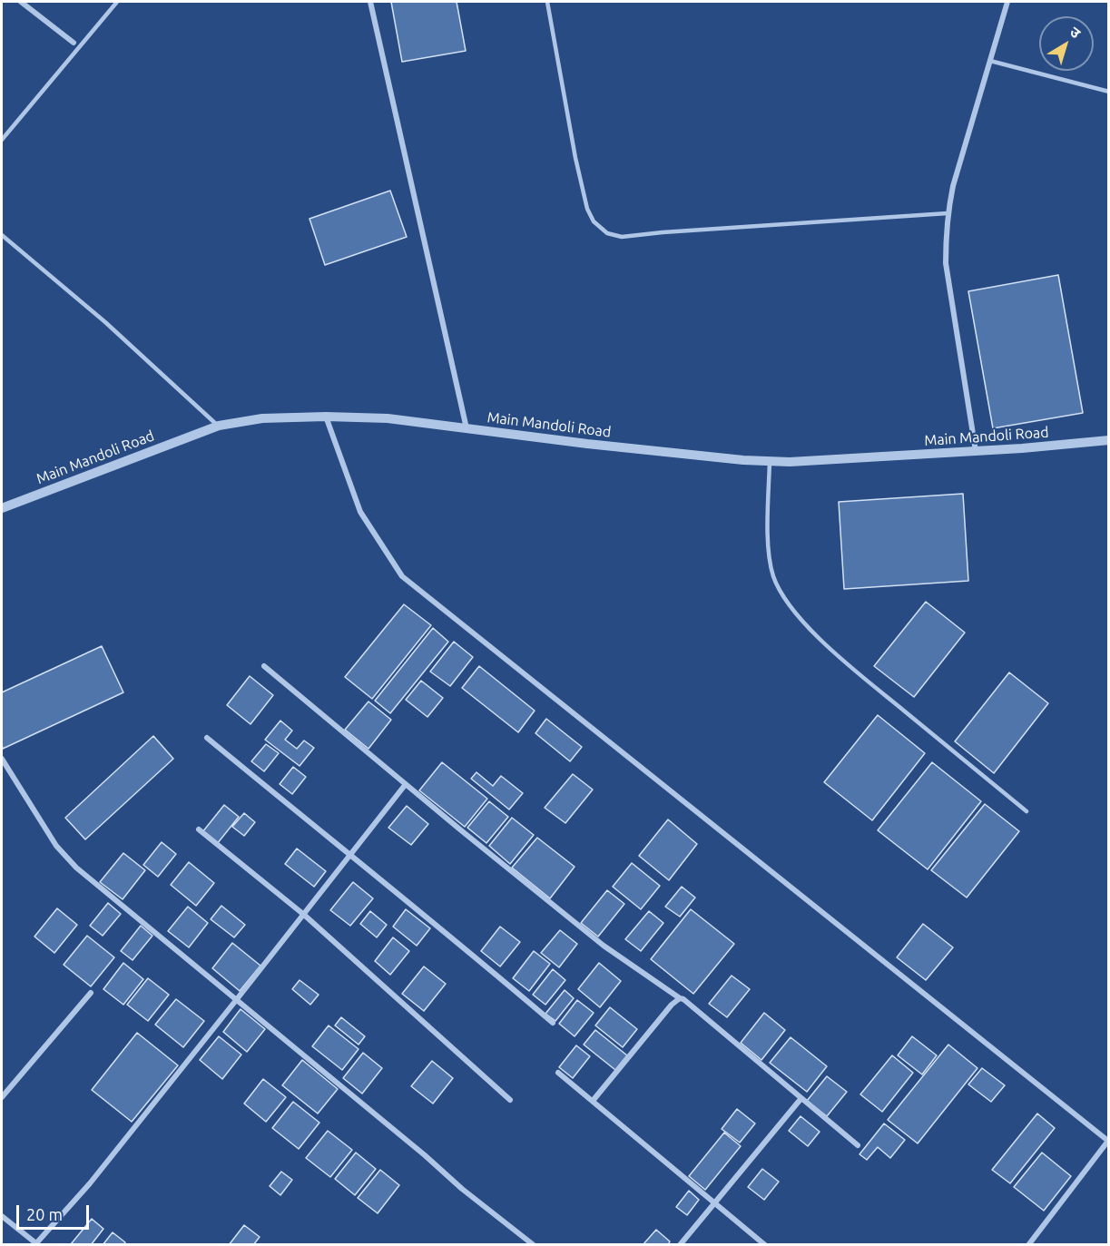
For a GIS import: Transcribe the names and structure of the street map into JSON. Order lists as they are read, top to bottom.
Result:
{
  "streets": {
    "street": ["Main Mandoli Road"]
  },
  "scale_bar": "20 m",
  "north": "top right"
}
